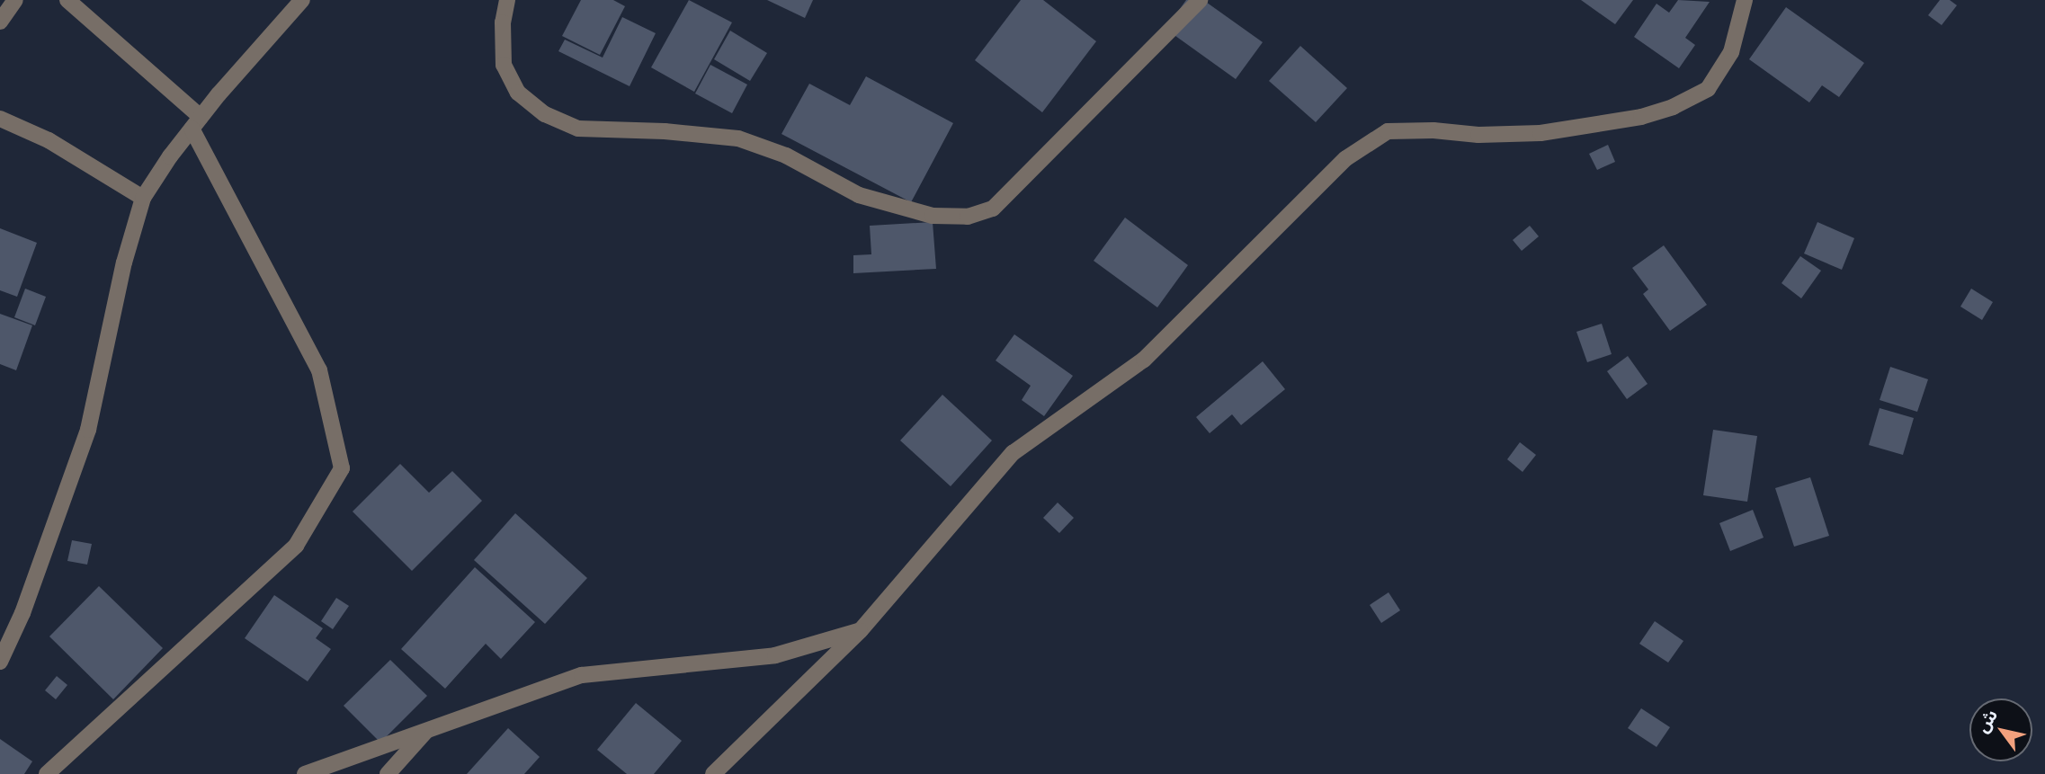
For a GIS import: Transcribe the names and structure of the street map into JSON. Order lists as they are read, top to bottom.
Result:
{
  "north": "top left"
}
